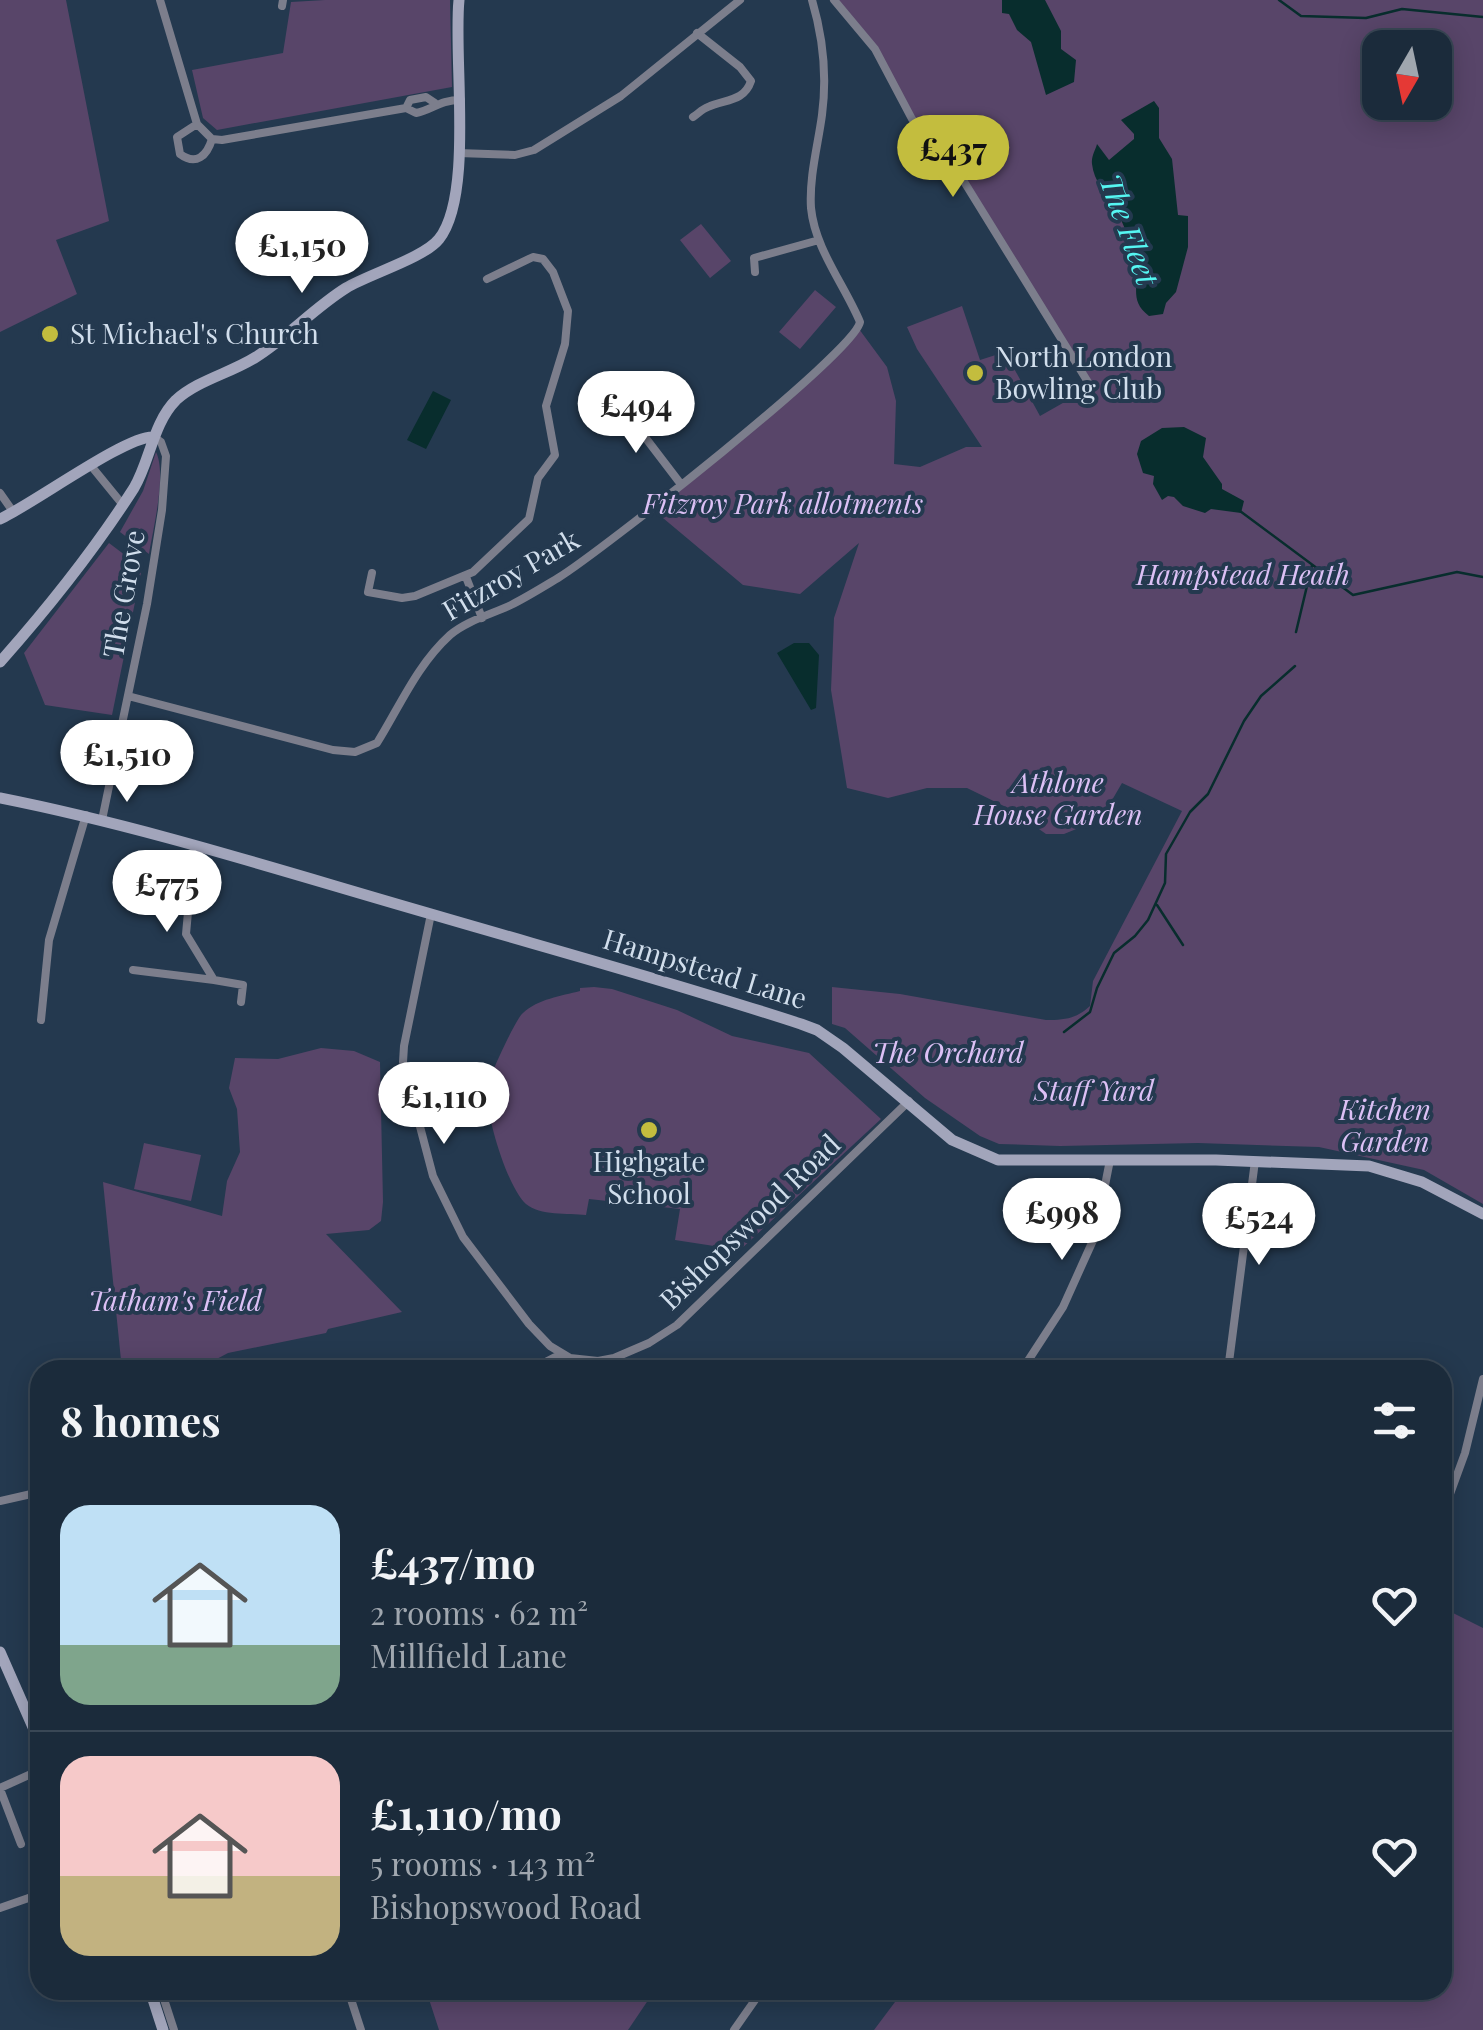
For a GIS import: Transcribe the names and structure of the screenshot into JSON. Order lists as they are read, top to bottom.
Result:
{
  "streets": {
    "main road": ["Hampstead Lane"],
    "street": ["Fitzroy Park", "The Grove", "Bishopswood Road"]
  },
  "crossings": [
    ["Fitzroy Park", "The Grove"],
    ["The Grove", "Hampstead Lane"],
    ["Hampstead Lane", "Bishopswood Road"]
  ],
  "water": ["The Fleet"],
  "parks": [
    "Fitzroy Park allotments",
    "Hampstead Heath",
    "Athlone House Garden",
    "The Orchard",
    "Staff Yard",
    "Kitchen Garden",
    "Tatham's Field"
  ],
  "places": ["St Michael's Church", "North London Bowling Club", "Highgate School"],
  "north": "bottom",
  "page": {
    "price": [
      "£437",
      "£1,150",
      "£494",
      "£1,510",
      "£775",
      "£1,110",
      "£998",
      "£524"
    ],
    "heading": "8 homes",
    "list": [
      {
        "name": "£437/mo",
        "note": "2 rooms · 62 m² · Millfield Lane"
      },
      {
        "name": "£1,110/mo",
        "note": "5 rooms · 143 m² · Bishopswood Road"
      }
    ]
  }
}
